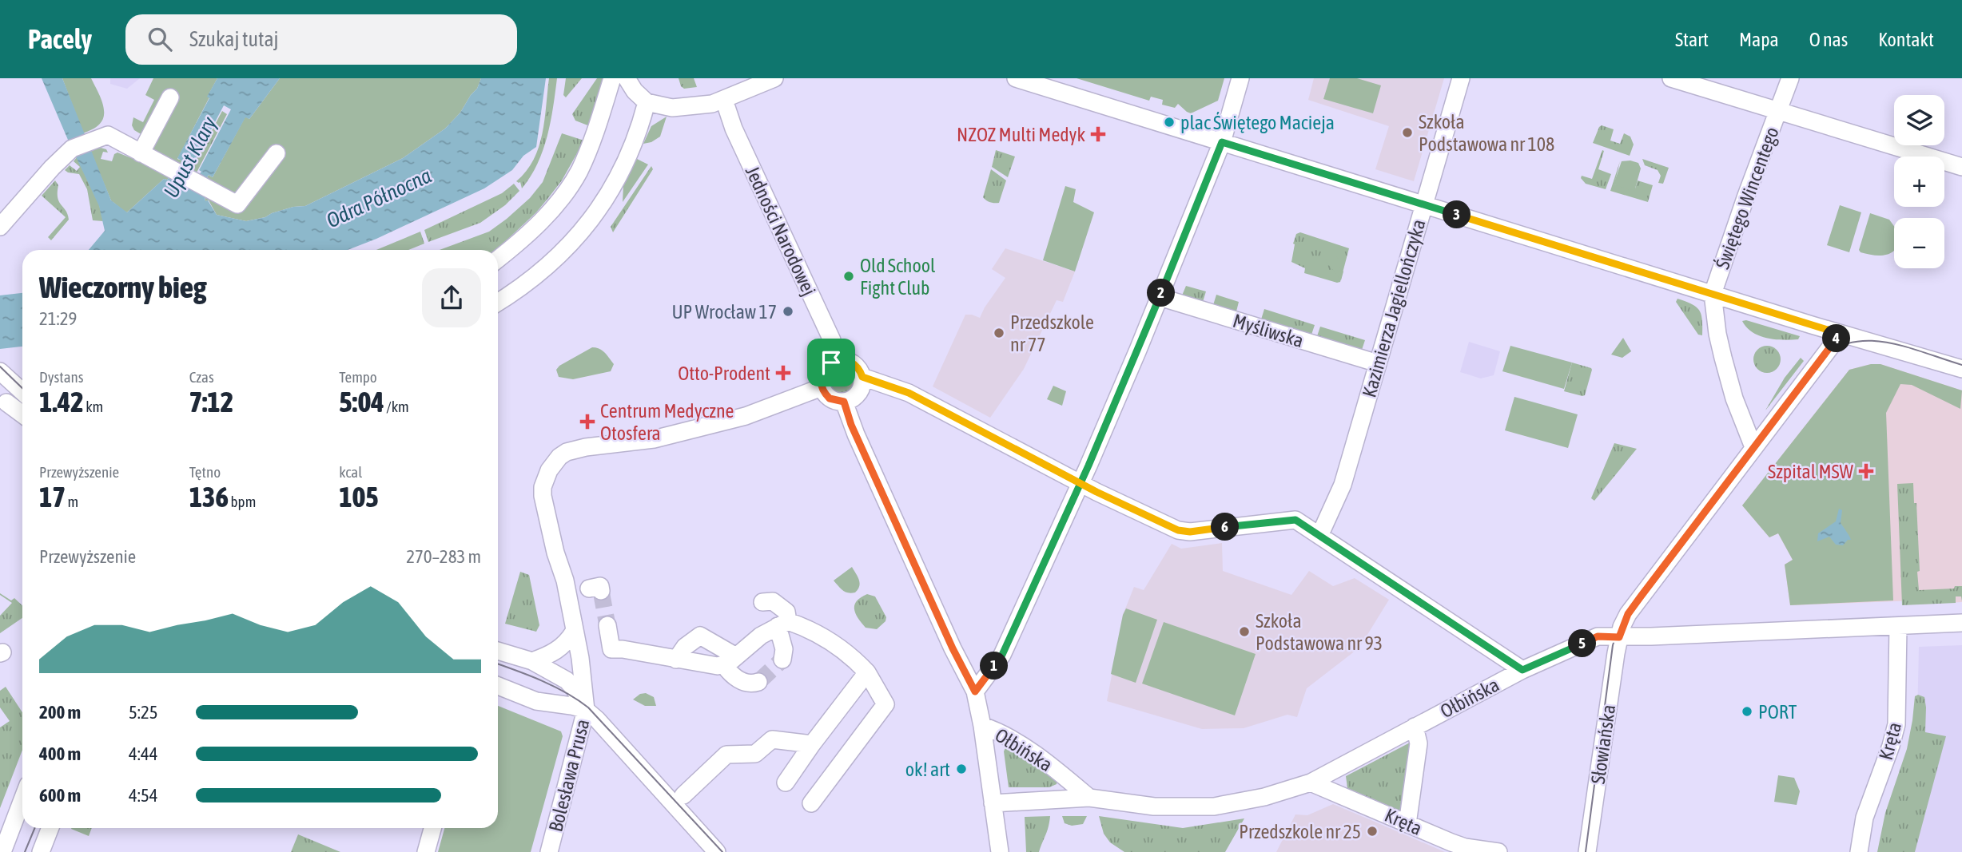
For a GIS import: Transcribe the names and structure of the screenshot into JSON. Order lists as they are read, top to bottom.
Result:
{
  "streets": {
    "street": [
      "Świętego Wincentego",
      "Jedności Narodowej",
      "Kazimierza Jagiellończyka",
      "Myśliwska",
      "Ołbińska",
      "Kręta",
      "Słowiańska",
      "Bolesława Prusa"
    ]
  },
  "crossings": [
    ["Jedności Narodowej", "Bolesława Prusa"],
    ["Kazimierza Jagiellończyka", "Myśliwska"],
    ["Ołbińska", "Kręta"],
    ["Ołbińska", "Słowiańska"]
  ],
  "water": ["Upust Klary", "Odra Północna"],
  "places": {
    "other": [
      "plac Świętego Macieja",
      "Szkoła Podstawowa nr 108",
      "Old School Fight Club",
      "UP Wrocław 17",
      "Przedszkole nr 77",
      "Szkoła Podstawowa nr 93",
      "PORT",
      "ok! art",
      "Przedszkole nr 25"
    ],
    "health": [
      "NZOZ Multi Medyk",
      "Otto-Prodent",
      "Centrum Medyczne Otosfera",
      "Szpital MSW"
    ]
  },
  "page": {
    "header": "Pacely",
    "search": "Szukaj tutaj",
    "nav": [
      "Start",
      "Mapa",
      "O nas",
      "Kontakt"
    ],
    "map_buttons": ["+", "−"],
    "pins": [
      "3",
      "2",
      "4",
      "6",
      "5",
      "1"
    ],
    "heading": ["Wieczorny bieg", "21:29"],
    "stats": [
      ["Dystans", "1.42 km"],
      ["Czas", "7:12"],
      ["Tempo", "5:04 /km"],
      ["Przewyższenie", "17 m"],
      ["Tętno", "136 bpm"],
      ["kcal", "105"]
    ],
    "chart": ["Przewyższenie", "270–283 m"],
    "list": [
      {
        "name": "200 m",
        "note": "5:25"
      },
      {
        "name": "400 m",
        "note": "4:44"
      },
      {
        "name": "600 m",
        "note": "4:54"
      }
    ]
  }
}
